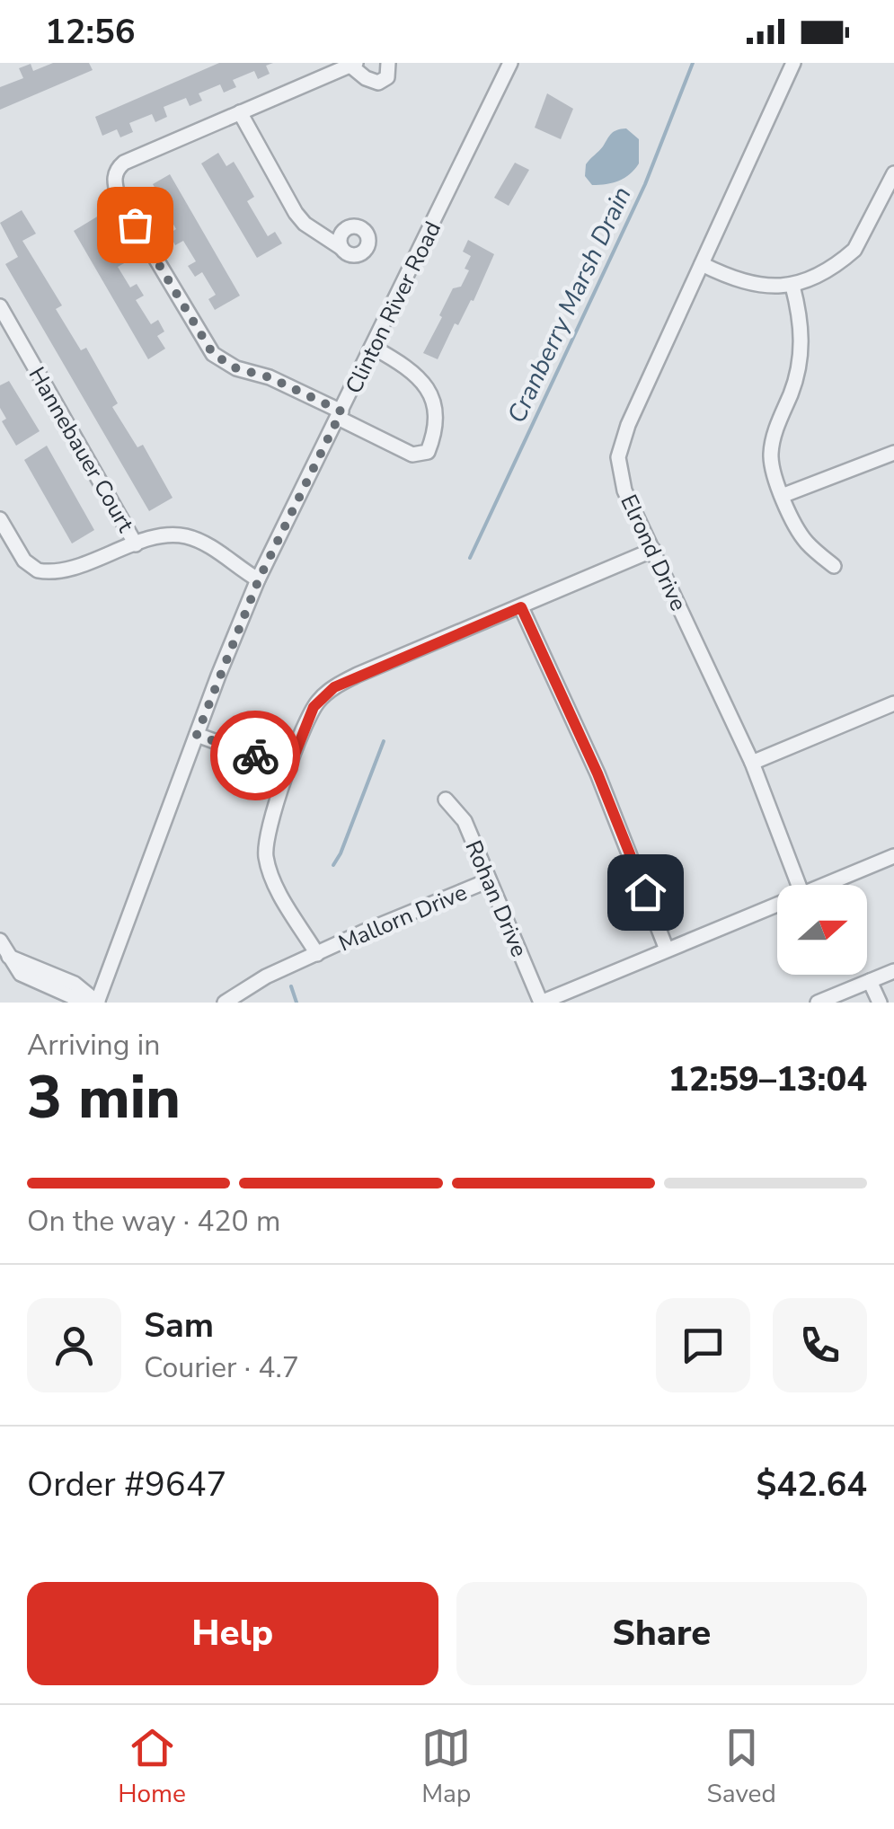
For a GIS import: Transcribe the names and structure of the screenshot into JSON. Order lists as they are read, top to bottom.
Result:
{
  "streets": {
    "street": [
      "Clinton River Road",
      "Hannebauer Court",
      "Elrond Drive",
      "Rohan Drive",
      "Mallorn Drive"
    ]
  },
  "crossings": [
    ["Rohan Drive", "Mallorn Drive"]
  ],
  "water": ["Cranberry Marsh Drain"],
  "north": "right",
  "page": {
    "status": "12:56",
    "heading": ["3 min", "Arriving in", "12:59–13:04"],
    "panel": [
      "Sam",
      "Courier · 4.7",
      "Order #9647",
      "$42.64"
    ],
    "bar": "On the way · 420 m",
    "buttons": ["Help", "Share"],
    "tabs": ["Home", "Map", "Saved"]
  }
}
